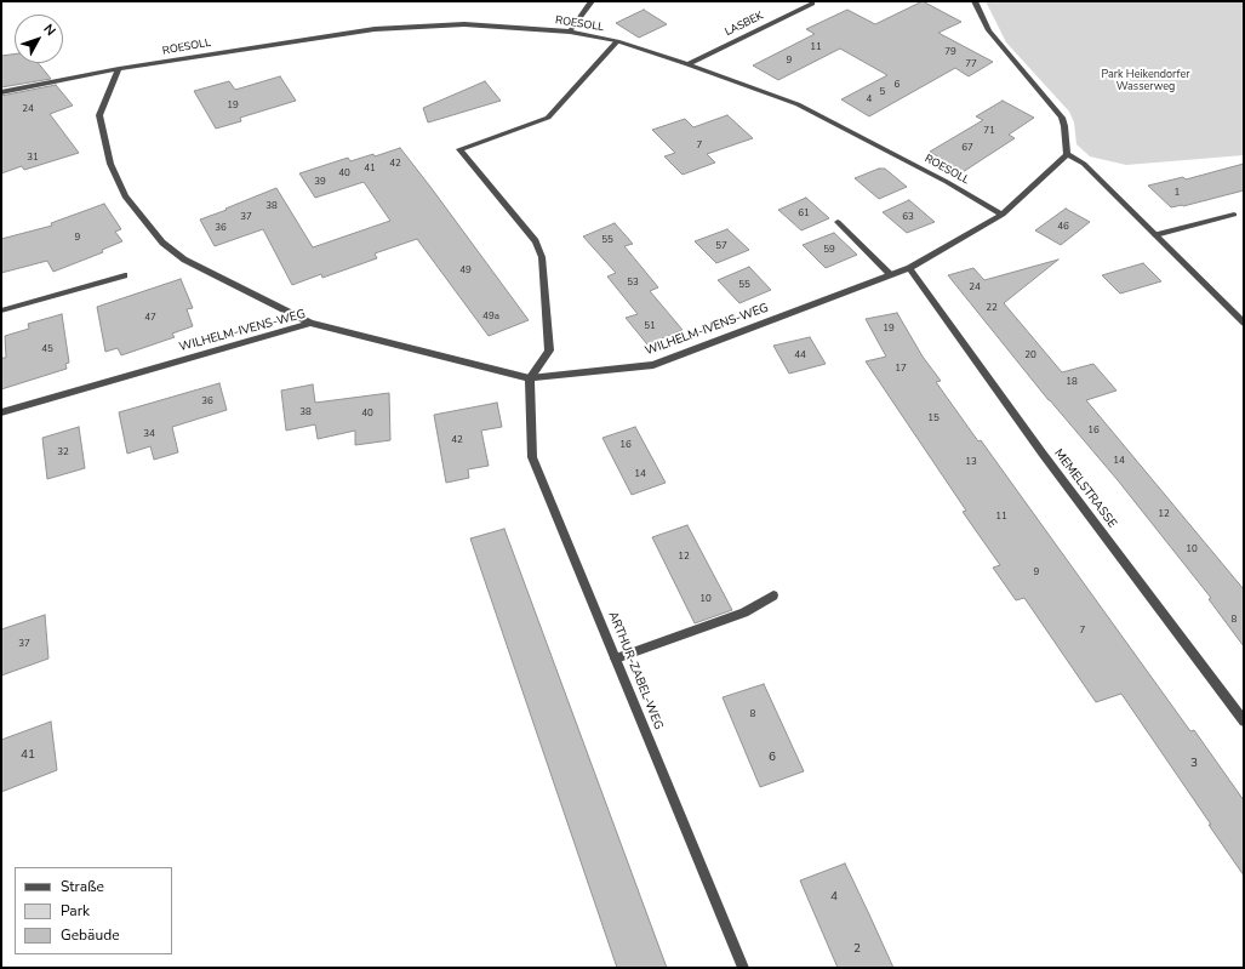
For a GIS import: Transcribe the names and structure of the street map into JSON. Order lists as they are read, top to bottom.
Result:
{
  "streets": {
    "street": [
      "ROESOLL",
      "LASBEK",
      "WILHELM-IVENS-WEG",
      "MEMELSTRASSE",
      "ARTHUR-ZABEL-WEG"
    ]
  },
  "crossings": [
    ["ROESOLL", "LASBEK"],
    ["ROESOLL", "WILHELM-IVENS-WEG"],
    ["WILHELM-IVENS-WEG", "MEMELSTRASSE"],
    ["WILHELM-IVENS-WEG", "ARTHUR-ZABEL-WEG"]
  ],
  "parks": ["Park Heikendorfer Wasserweg"],
  "house_numbers": [
    "11",
    "79",
    "9",
    "77",
    "6",
    "5",
    "4",
    "19",
    "24",
    "71",
    "7",
    "67",
    "31",
    "42",
    "41",
    "40",
    "39",
    "1",
    "38",
    "61",
    "37",
    "63",
    "46",
    "36",
    "9",
    "55",
    "57",
    "59",
    "49",
    "53",
    "55",
    "24",
    "22",
    "49a",
    "47",
    "51",
    "19",
    "45",
    "44",
    "20",
    "17",
    "18",
    "36",
    "38",
    "40",
    "15",
    "16",
    "34",
    "42",
    "16",
    "32",
    "14",
    "13",
    "14",
    "12",
    "11",
    "10",
    "12",
    "9",
    "10",
    "8",
    "7",
    "37",
    "8",
    "41",
    "6",
    "3",
    "4",
    "2"
  ],
  "legend": ["Straße", "Park", "Gebäude"],
  "north": "top right"
}
